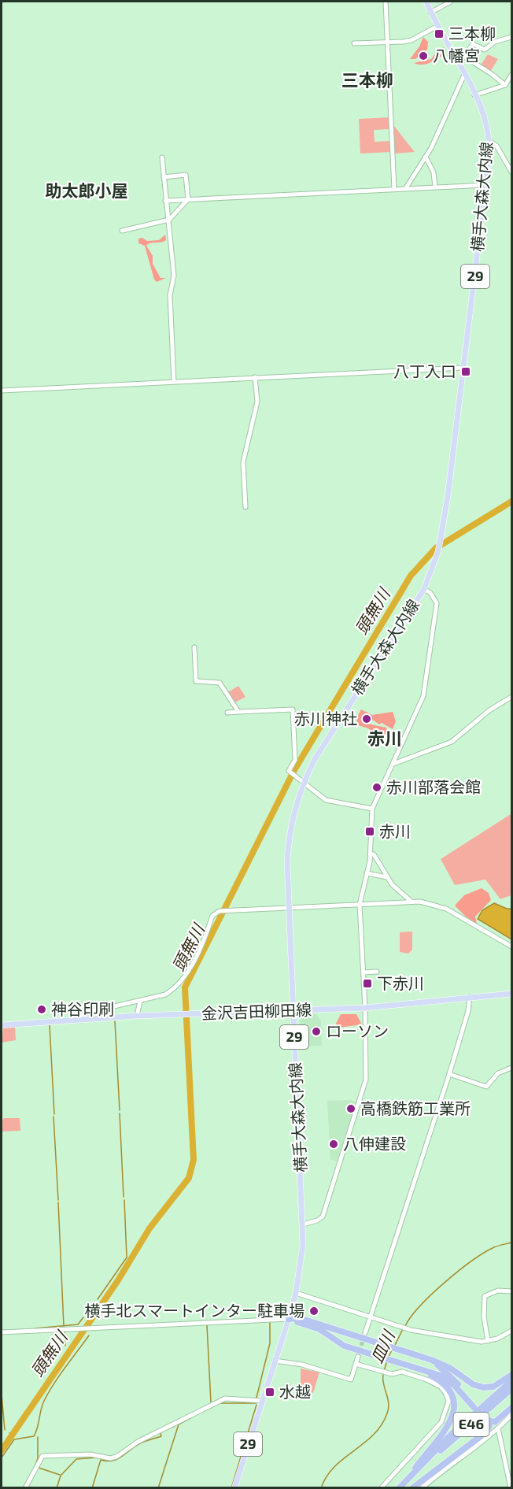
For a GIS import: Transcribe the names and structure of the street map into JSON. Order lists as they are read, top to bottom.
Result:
{
  "streets": {
    "highway": ["E46"],
    "main road": ["横手大森大内線", "29", "金沢吉田柳田線"]
  },
  "crossings": [
    ["横手大森大内線", "金沢吉田柳田線"]
  ],
  "districts": ["三本柳", "助太郎小屋", "赤川"],
  "water": ["頭無川", "皿川"],
  "places": {
    "transit": [
      "三本柳",
      "八丁入口",
      "赤川",
      "下赤川",
      "水越"
    ],
    "other": [
      "八幡宮",
      "赤川神社",
      "赤川部落会館",
      "神谷印刷",
      "ローソン",
      "高橋鉄筋工業所",
      "八伸建設",
      "横手北スマートインター駐車場"
    ]
  }
}
